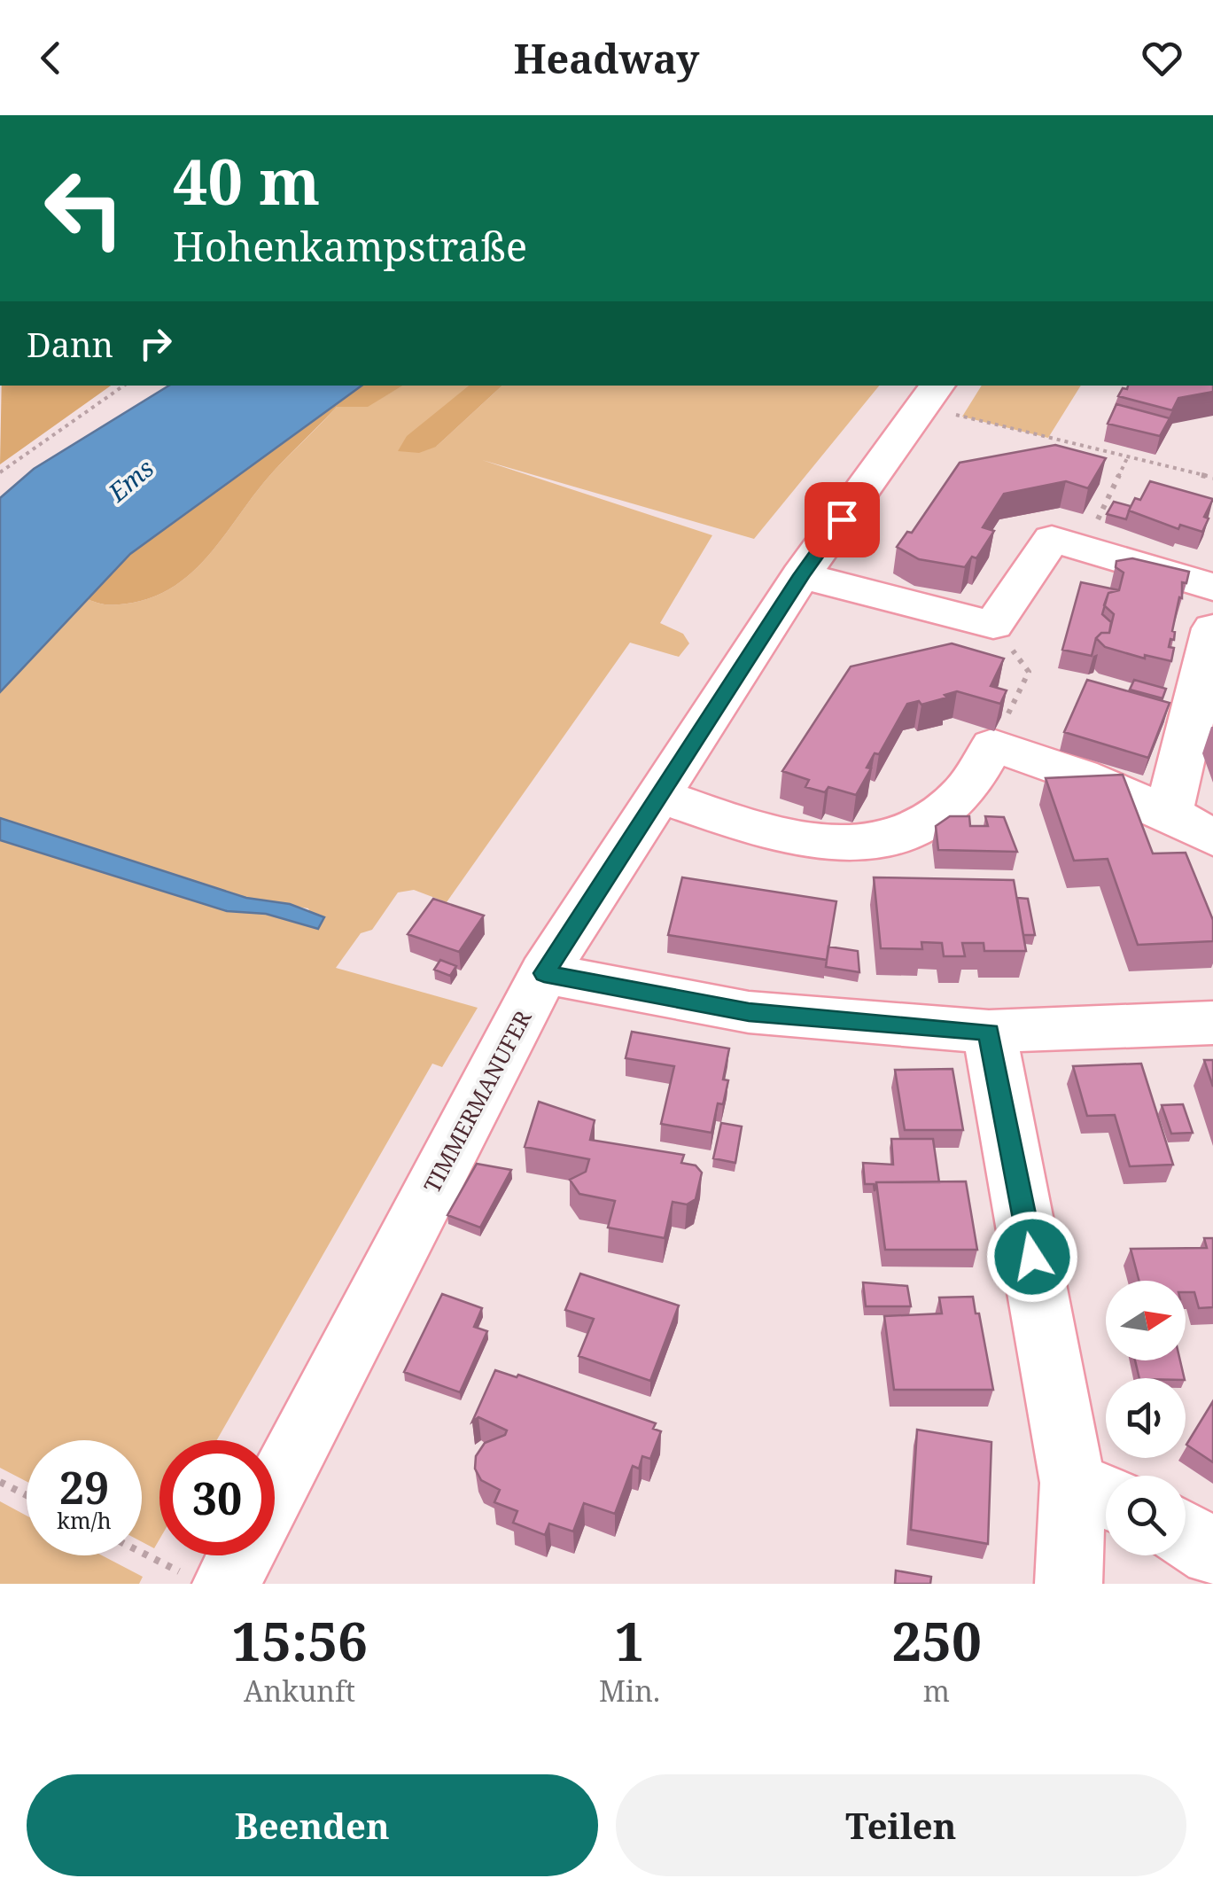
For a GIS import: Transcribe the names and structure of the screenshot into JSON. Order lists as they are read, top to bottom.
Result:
{
  "streets": {
    "street": ["TIMMERMANUFER"]
  },
  "water": ["Ems"],
  "north": "right",
  "page": {
    "header": "Headway",
    "turn": ["40 m", "Hohenkampstraße"],
    "then": "Dann",
    "speed": "29 km/h",
    "limit": "30",
    "eta": [
      "15:56",
      "Ankunft",
      "1",
      "Min.",
      "250",
      "m"
    ],
    "buttons": ["Beenden", "Teilen"]
  }
}
